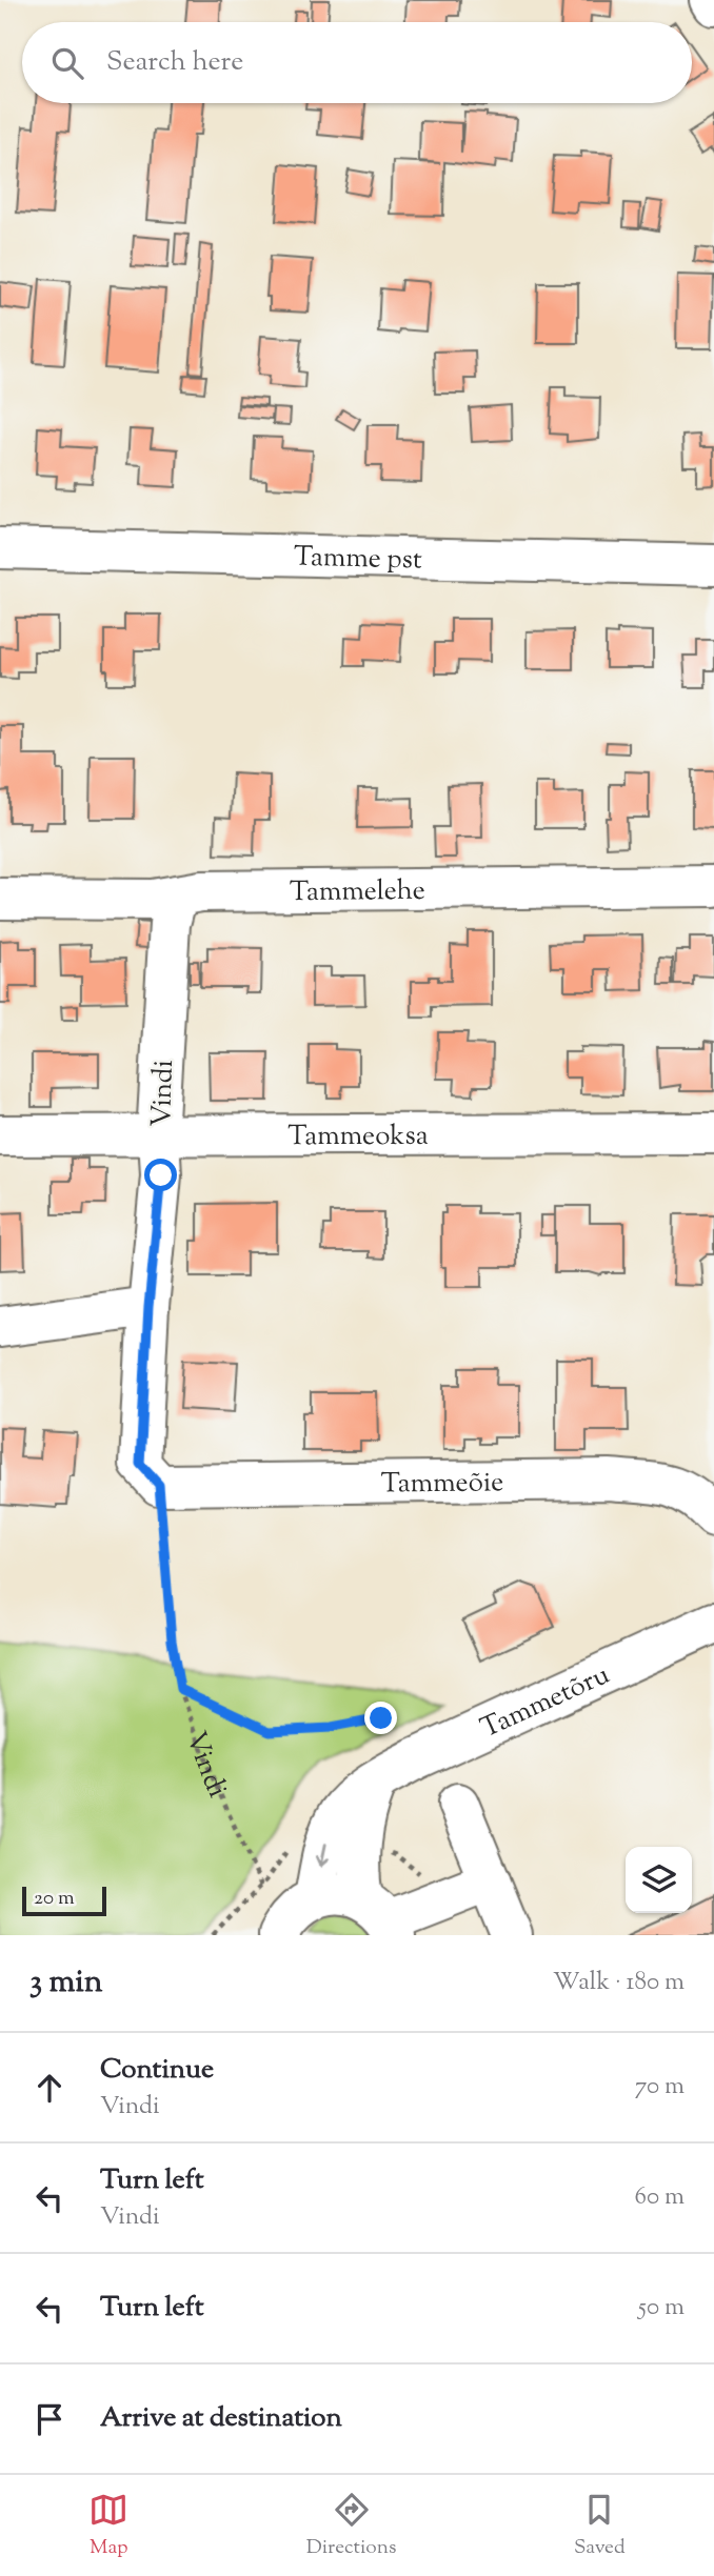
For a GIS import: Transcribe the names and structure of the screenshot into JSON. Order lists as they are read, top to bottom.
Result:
{
  "streets": {
    "street": [
      "Tamme pst",
      "Tammelehe",
      "Vindi",
      "Tammeoksa",
      "Tammeõie",
      "Tammetõru"
    ]
  },
  "crossings": [
    ["Tammelehe", "Vindi"],
    ["Vindi", "Tammeoksa"],
    ["Vindi", "Tammeõie"]
  ],
  "scale_bar": "20 m",
  "page": {
    "search": "Search here",
    "scale": "20 m",
    "heading": ["3 min", "Walk · 180 m"],
    "list": [
      ["Continue", "Vindi", "70 m"],
      ["Turn left", "Vindi", "60 m"],
      ["Turn left", "50 m"],
      "Arrive at destination"
    ],
    "nav": ["Map", "Directions", "Saved"]
  }
}
